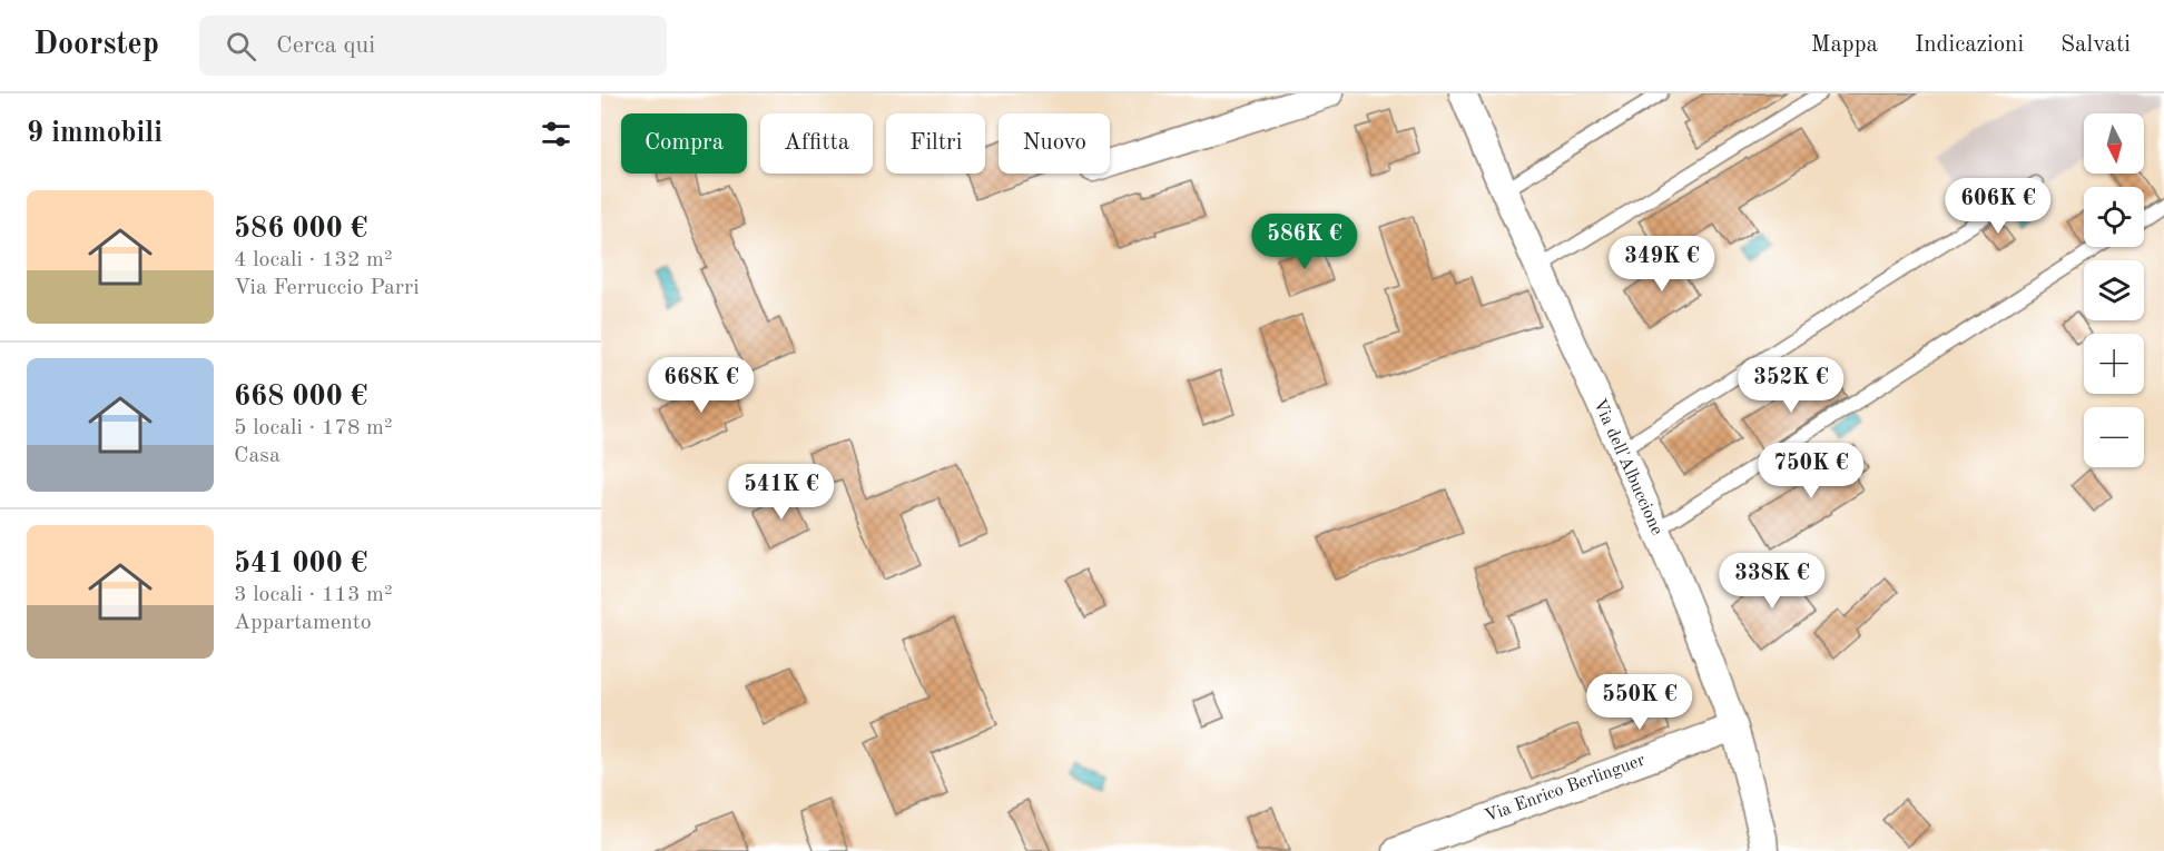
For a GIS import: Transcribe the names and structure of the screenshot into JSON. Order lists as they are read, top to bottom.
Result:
{
  "streets": {
    "street": ["Via dell'Albuccione", "Via Enrico Berlinguer"]
  },
  "crossings": [
    ["Via dell'Albuccione", "Via Enrico Berlinguer"]
  ],
  "north": "bottom",
  "page": {
    "header": "Doorstep",
    "search": "Cerca qui",
    "nav": ["Mappa", "Indicazioni", "Salvati"],
    "heading": "9 immobili",
    "map_buttons": ["+", "−"],
    "chip": [
      "Compra",
      "Affitta",
      "Filtri",
      "Nuovo"
    ],
    "list": [
      {
        "name": "586 000 €",
        "note": "4 locali · 132 m² · Via Ferruccio Parri"
      },
      {
        "name": "668 000 €",
        "note": "5 locali · 178 m² · Casa"
      },
      {
        "name": "541 000 €",
        "note": "3 locali · 113 m² · Appartamento"
      }
    ],
    "price": [
      "606K €",
      "586K €",
      "349K €",
      "668K €",
      "352K €",
      "750K €",
      "541K €",
      "338K €",
      "550K €"
    ]
  }
}
